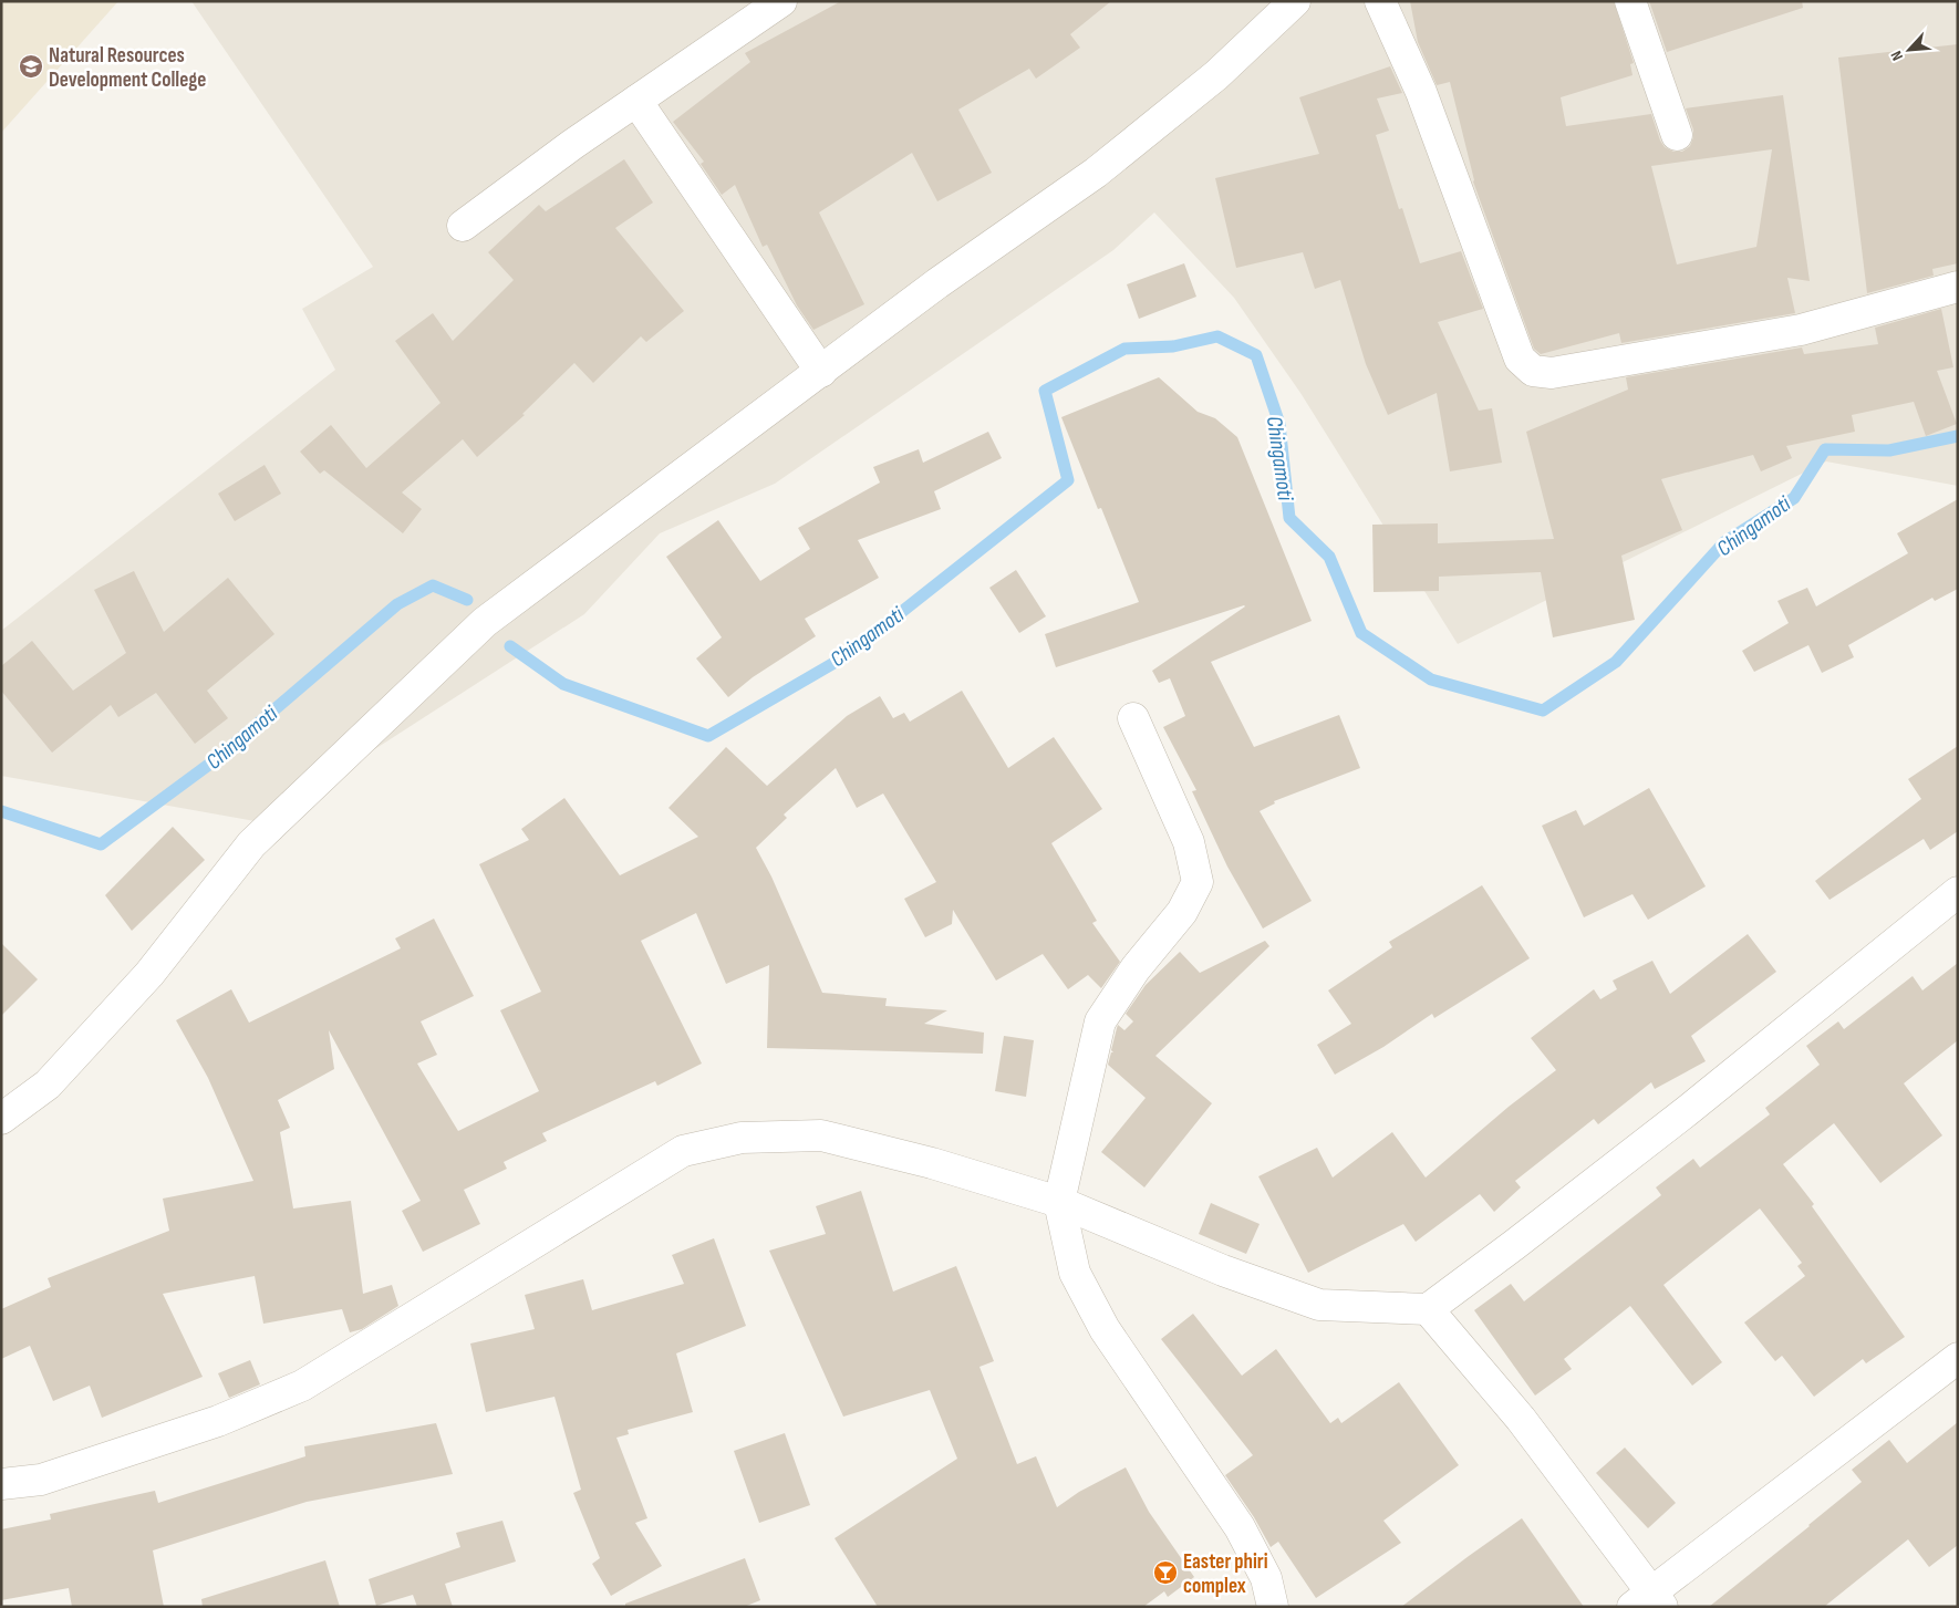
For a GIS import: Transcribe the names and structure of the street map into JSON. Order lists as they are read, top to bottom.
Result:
{
  "water": ["Chingamoti"],
  "places": {
    "school or university": ["Natural Resources Development College"],
    "bar": ["Easter phiri complex"]
  },
  "north": "bottom left"
}
